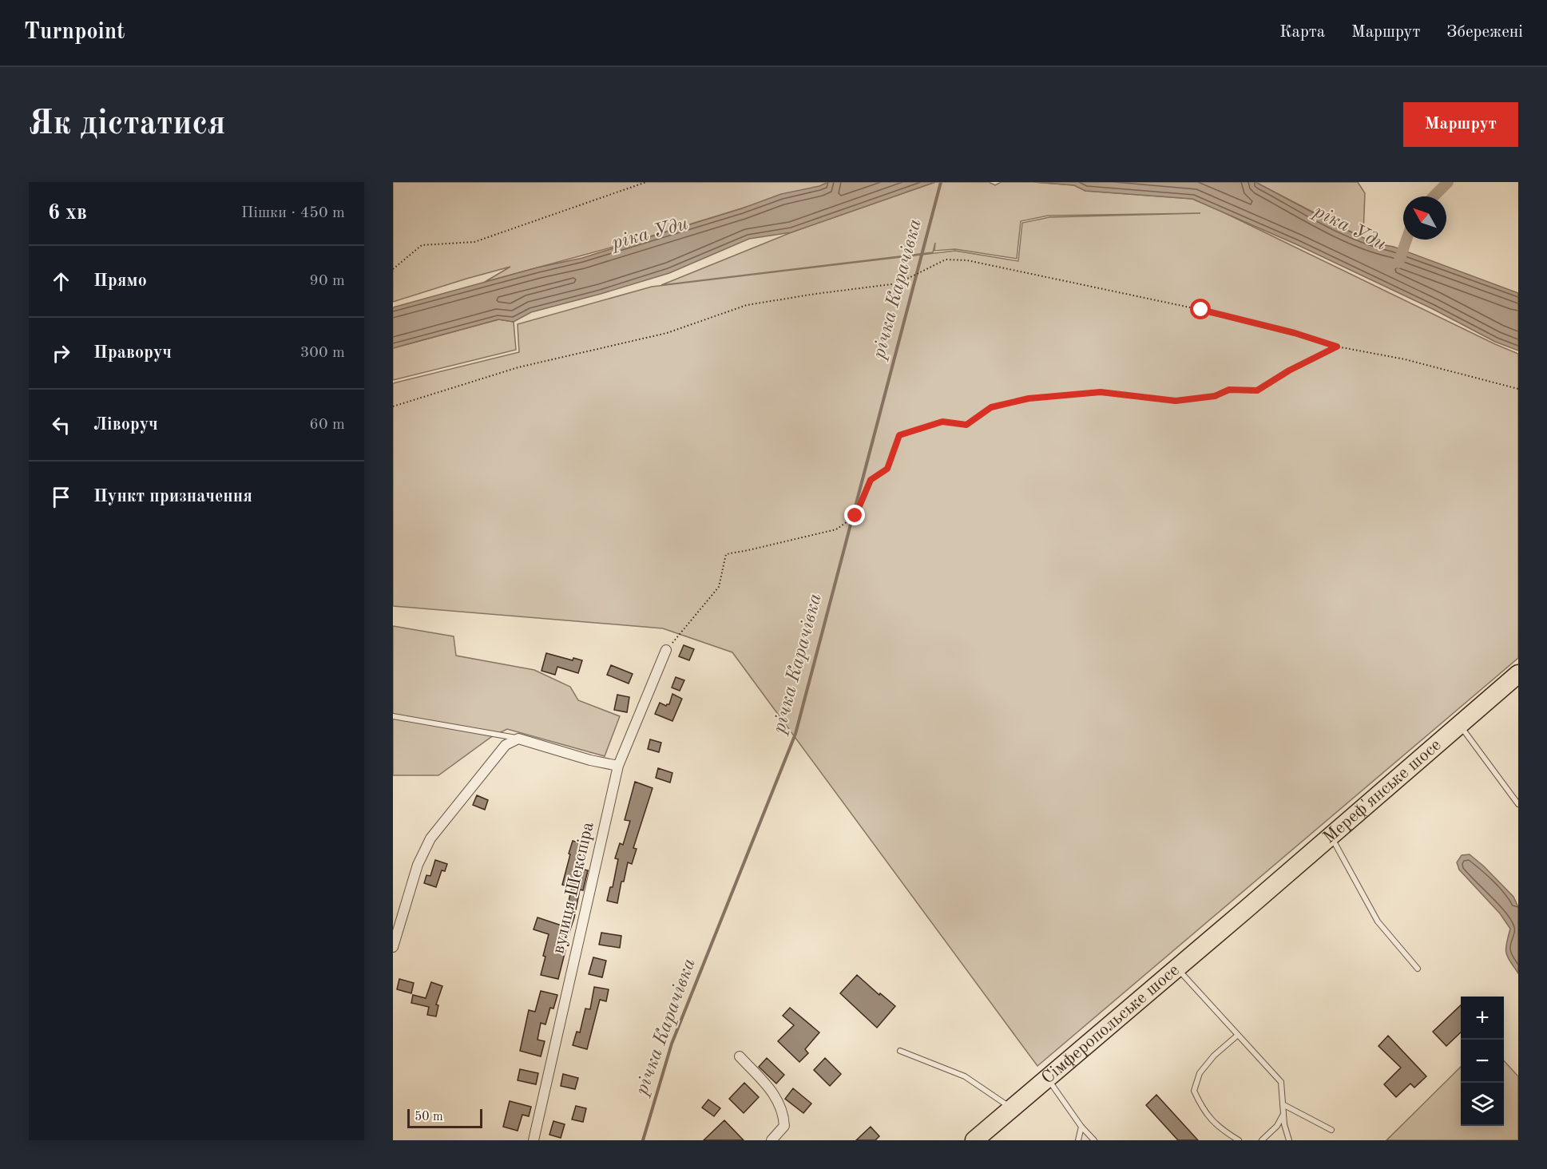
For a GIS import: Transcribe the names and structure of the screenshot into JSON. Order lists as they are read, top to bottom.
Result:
{
  "streets": {
    "highway": ["Мереф'янське шосе", "Сімферопольське шосе"],
    "street": ["вулиця Шекспіра"]
  },
  "crossings": [
    ["Мереф'янське шосе", "Сімферопольське шосе"]
  ],
  "water": ["ріка Уди", "річка Карачівка"],
  "scale_bar": "50 m",
  "north": "top left",
  "page": {
    "header": "Turnpoint",
    "nav": ["Карта", "Маршрут", "Збережені"],
    "buttons": "Маршрут",
    "title": "Як дістатися",
    "heading": ["6 хв", "Пішки · 450 m"],
    "list": [
      ["Прямо", "90 m"],
      ["Праворуч", "300 m"],
      ["Ліворуч", "60 m"],
      "Пункт призначення"
    ],
    "map_buttons": ["+", "−"],
    "scale": "50 m"
  }
}
